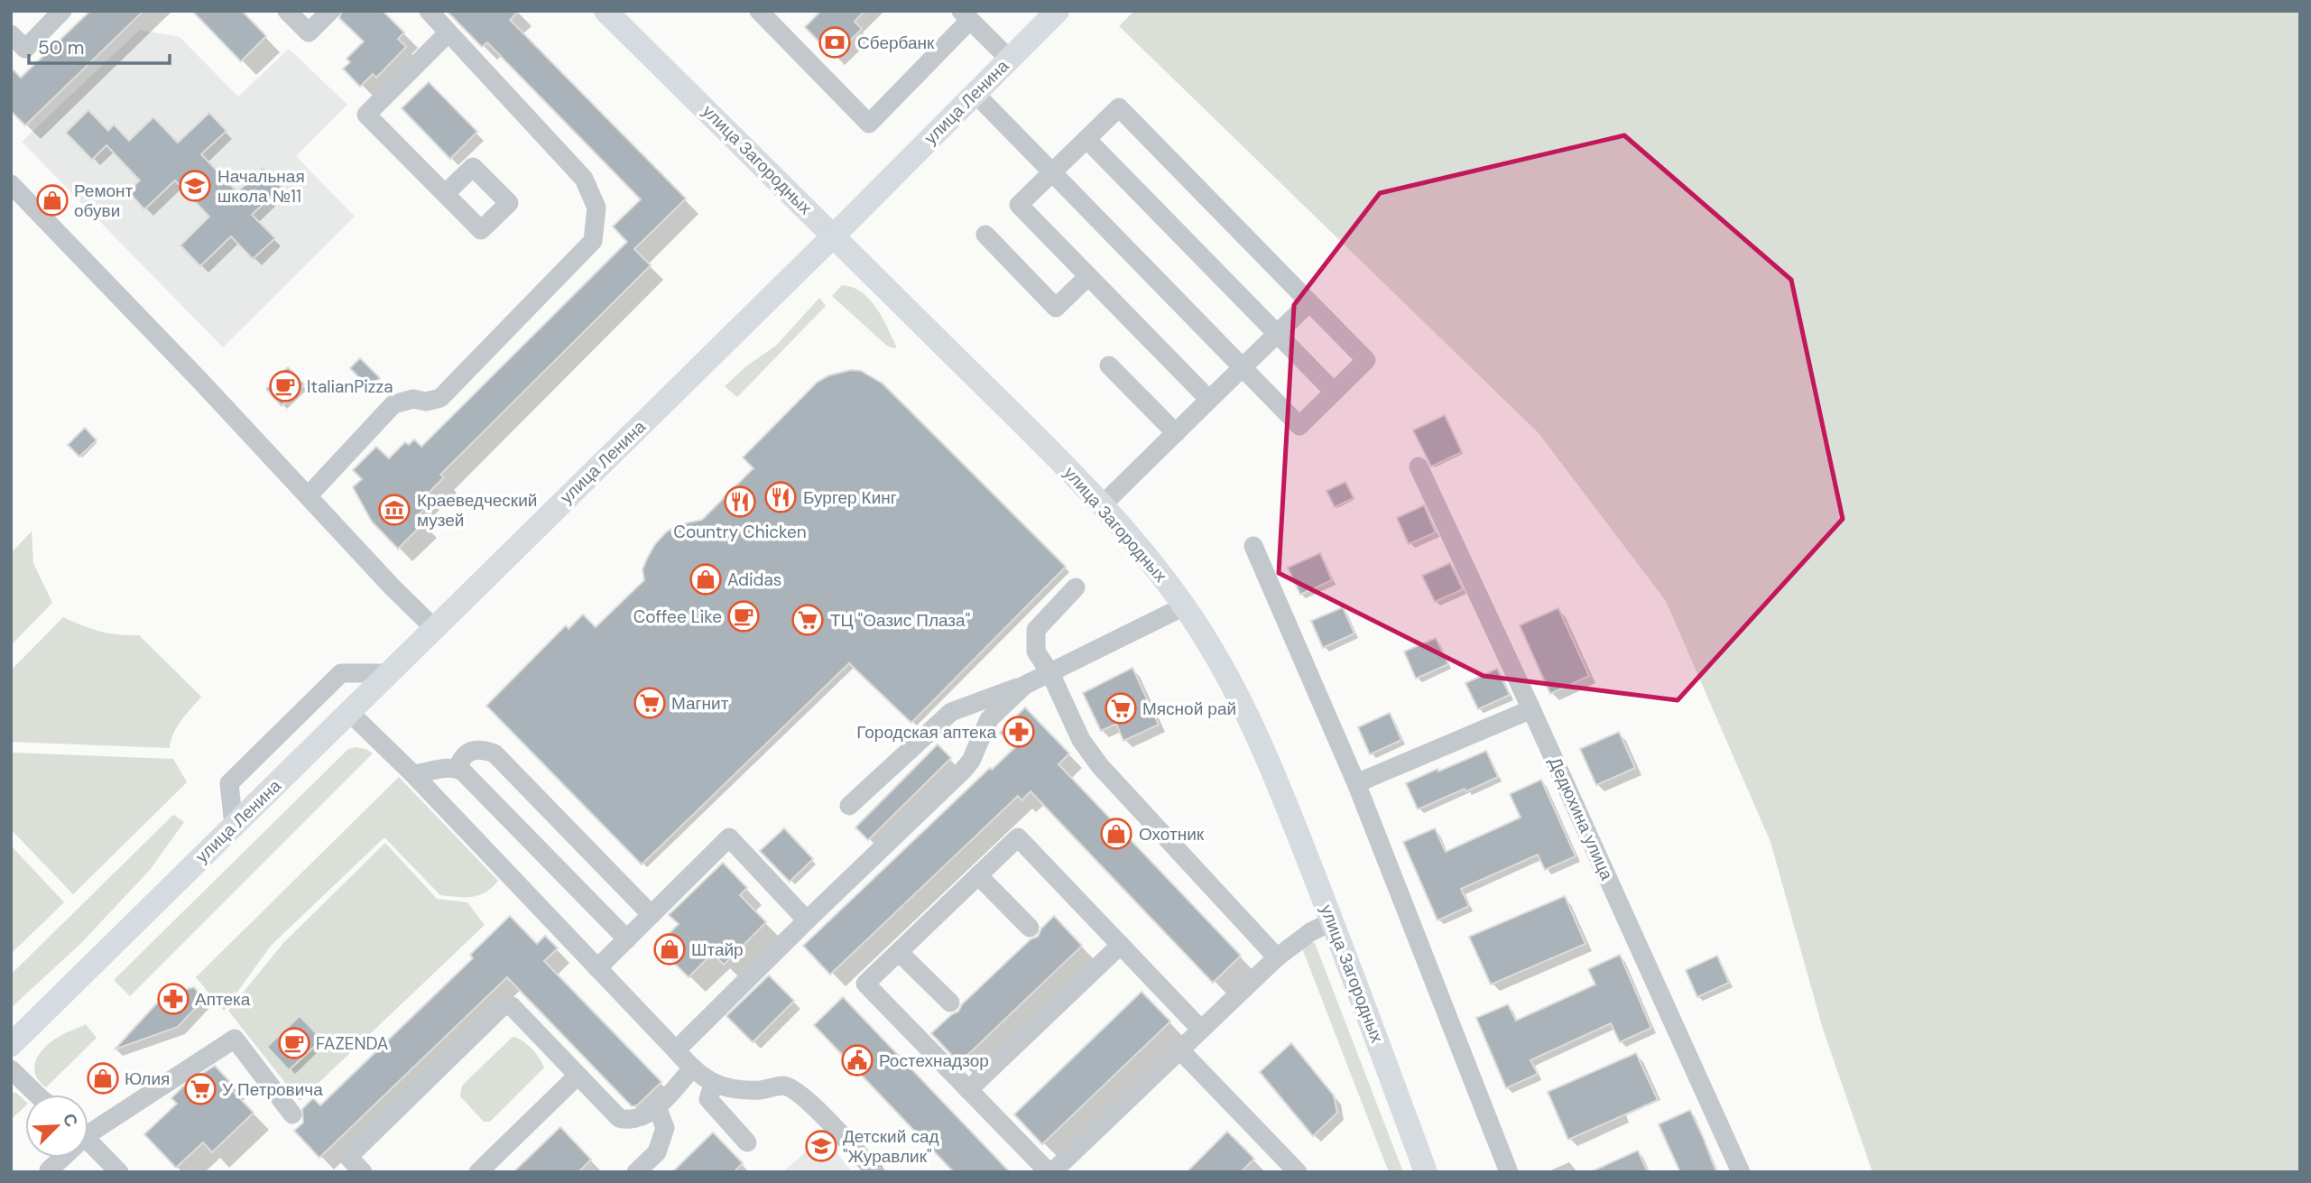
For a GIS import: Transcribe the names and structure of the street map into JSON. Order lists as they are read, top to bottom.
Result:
{
  "streets": {
    "main road": ["улица Ленина", "улица Загородных"],
    "lane": ["Дедюхина улица"]
  },
  "crossings": [
    ["улица Ленина", "улица Загородных"]
  ],
  "places": {
    "bank": ["Сбербанк"],
    "school or university": ["Начальная школа №11", "Детский сад \"Журавлик\""],
    "shop": [
      "Ремонт обуви",
      "Adidas",
      "Охотник",
      "Штайр",
      "Юлия"
    ],
    "cafe": ["ItalianPizza", "Coffee Like", "FAZENDA"],
    "restaurant": ["Бургер Кинг", "Country Chicken"],
    "museum": ["Краеведческий музей"],
    "supermarket": [
      "ТЦ \"Оазис Плаза\"",
      "Магнит",
      "Мясной рай",
      "У Петровича"
    ],
    "pharmacy": ["Городская аптека", "Аптека"],
    "public building": ["Ростехнадзор"]
  },
  "scale_bar": "50 m",
  "north": "top right"
}
